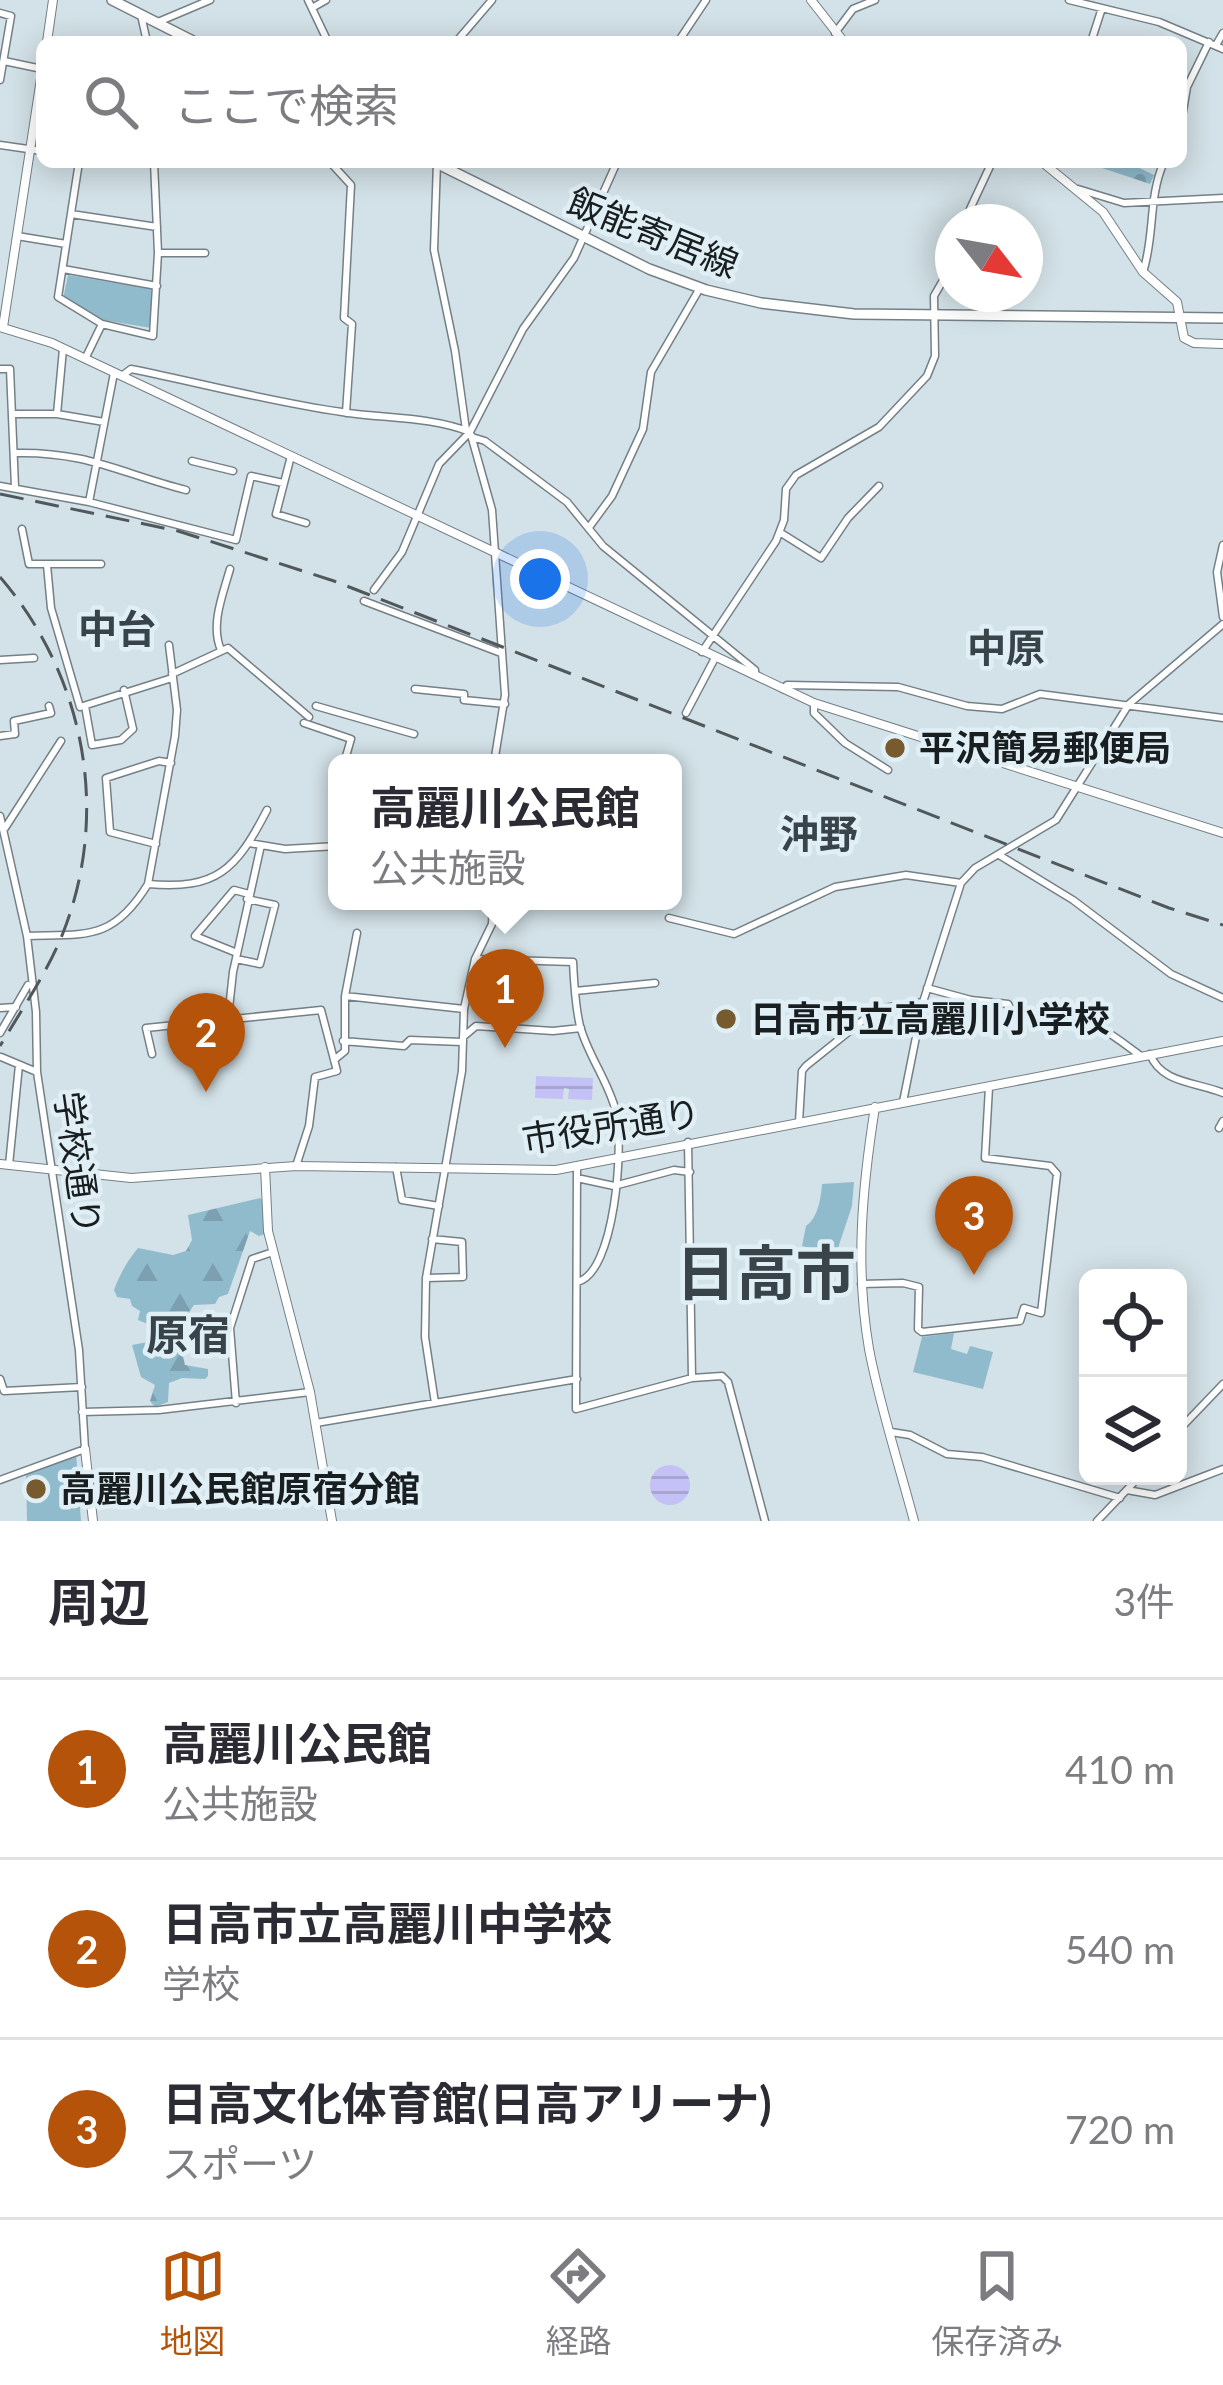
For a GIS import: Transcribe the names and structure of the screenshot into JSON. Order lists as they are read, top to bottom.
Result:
{
  "streets": {
    "main road": ["飯能寄居線"],
    "street": ["市役所通り", "学校通り"]
  },
  "crossings": [
    ["市役所通り", "学校通り"]
  ],
  "districts": [
    "中台",
    "中原",
    "沖野",
    "日高市",
    "原宿"
  ],
  "places": ["平沢簡易郵便局", "日高市立高麗川小学校", "高麗川公民館原宿分館"],
  "north": "bottom right",
  "page": {
    "search": "ここで検索",
    "popup": ["高麗川公民館", "公共施設"],
    "pins": ["1", "2", "3"],
    "heading": ["周辺", "3件"],
    "list": [
      {
        "mark": "1",
        "name": "高麗川公民館",
        "note": "公共施設",
        "value": "410 m"
      },
      {
        "mark": "2",
        "name": "日高市立高麗川中学校",
        "note": "学校",
        "value": "540 m"
      },
      {
        "mark": "3",
        "name": "日高文化体育館(日高アリーナ)",
        "note": "スポーツ",
        "value": "720 m"
      }
    ],
    "nav": ["地図", "経路", "保存済み"]
  }
}
